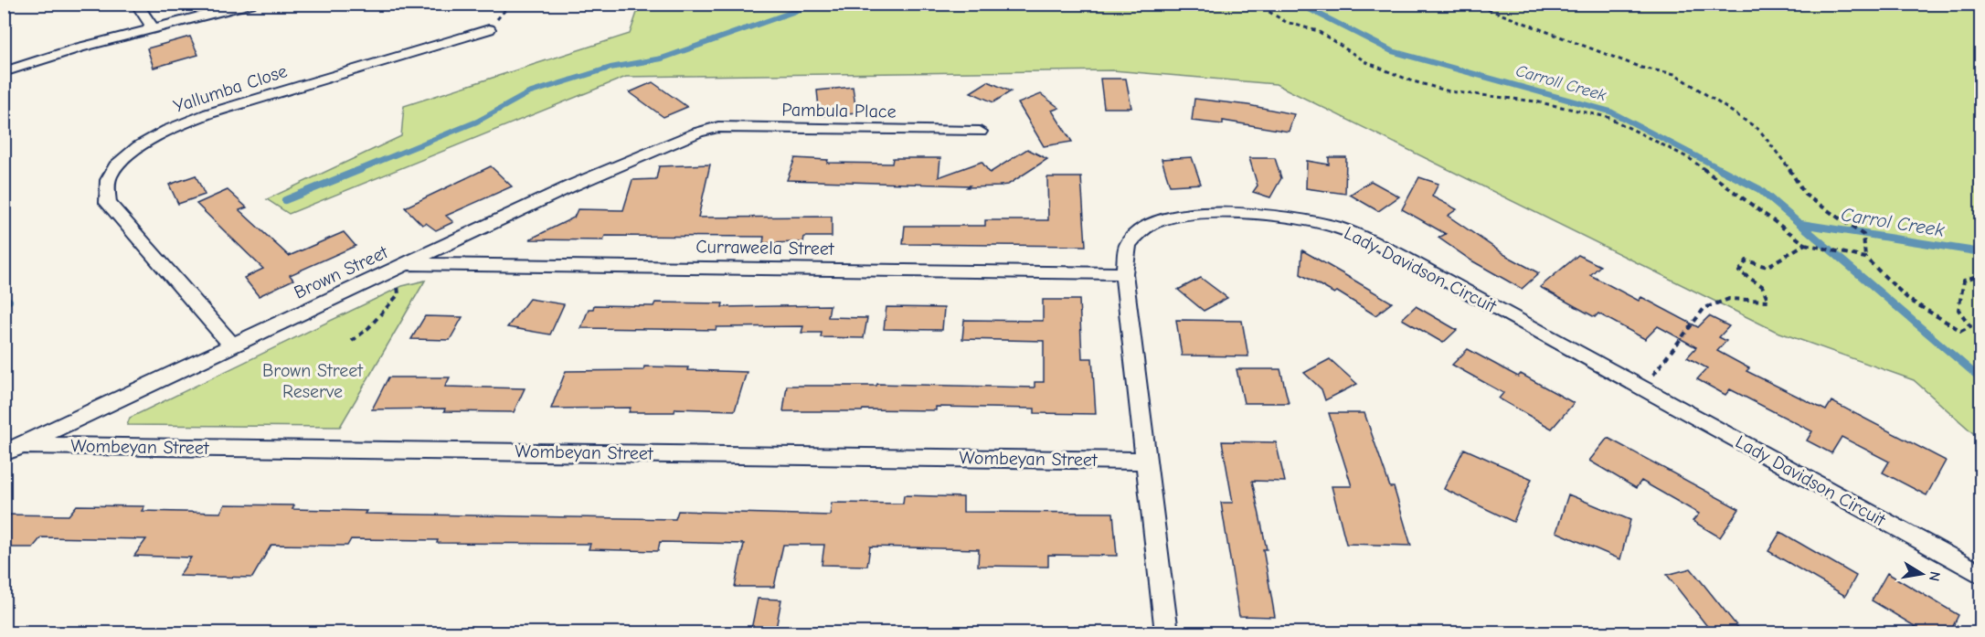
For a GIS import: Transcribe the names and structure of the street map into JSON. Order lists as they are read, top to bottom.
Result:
{
  "streets": {
    "street": [
      "Yallumba Close",
      "Pambula Place",
      "Curraweela Street",
      "Lady Davidson Circuit",
      "Brown Street",
      "Wombeyan Street"
    ]
  },
  "crossings": [
    ["Yallumba Close", "Brown Street"],
    ["Pambula Place", "Brown Street"],
    ["Curraweela Street", "Lady Davidson Circuit"],
    ["Curraweela Street", "Brown Street"],
    ["Lady Davidson Circuit", "Wombeyan Street"],
    ["Brown Street", "Wombeyan Street"]
  ],
  "water": ["Carroll Creek", "Carrol Creek"],
  "parks": ["Brown Street Reserve"],
  "north": "right"
}
